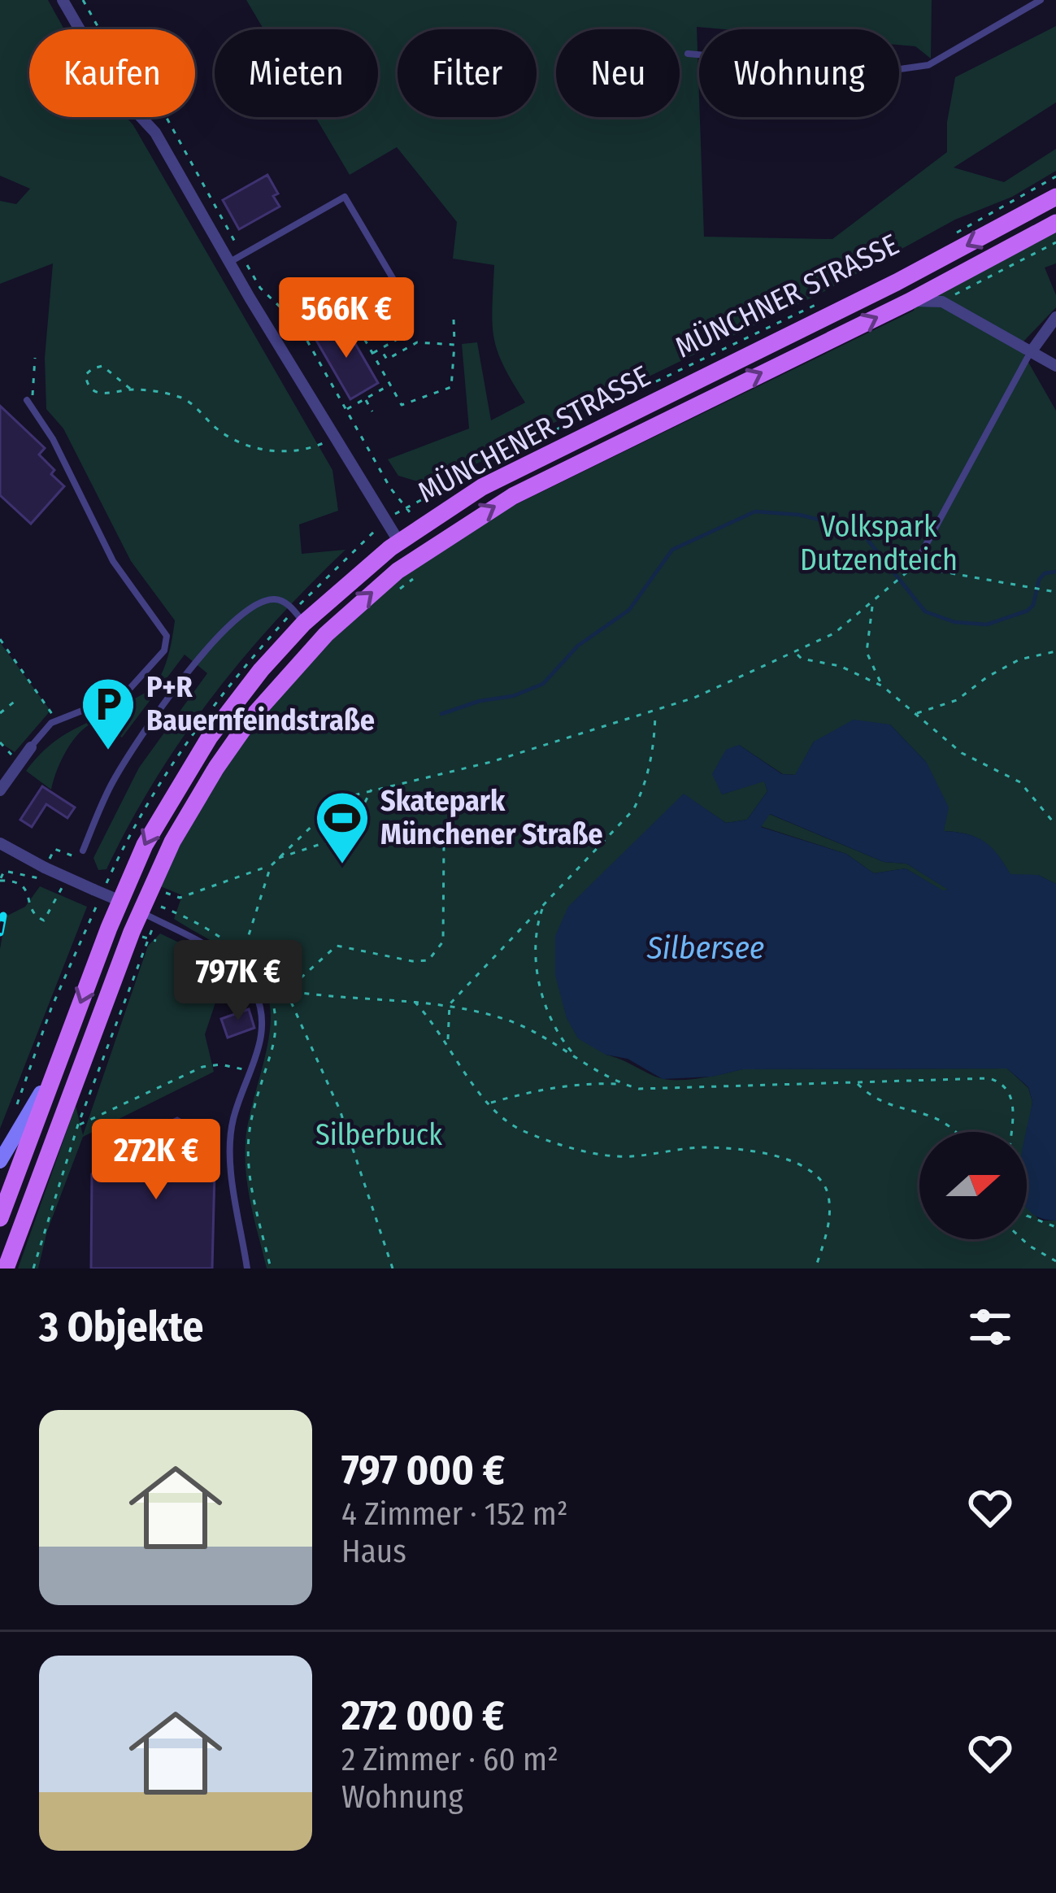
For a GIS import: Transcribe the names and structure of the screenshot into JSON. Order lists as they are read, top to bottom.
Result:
{
  "streets": {
    "main road": ["MÜNCHENER STRASSE"],
    "path": ["MÜNCHNER STRASSE"]
  },
  "water": ["Silbersee"],
  "parks": ["Volkspark Dutzendteich", "Silberbuck"],
  "places": {
    "parking": ["P+R Bauernfeindstraße"],
    "sports": ["Skatepark Münchener Straße"]
  },
  "north": "right",
  "page": {
    "chip": [
      "Kaufen",
      "Mieten",
      "Filter",
      "Neu",
      "Wohnung"
    ],
    "price": ["566K €", "797K €", "272K €"],
    "heading": "3 Objekte",
    "list": [
      {
        "name": "797 000 €",
        "note": "4 Zimmer · 152 m² · Haus"
      },
      {
        "name": "272 000 €",
        "note": "2 Zimmer · 60 m² · Wohnung"
      }
    ]
  }
}
